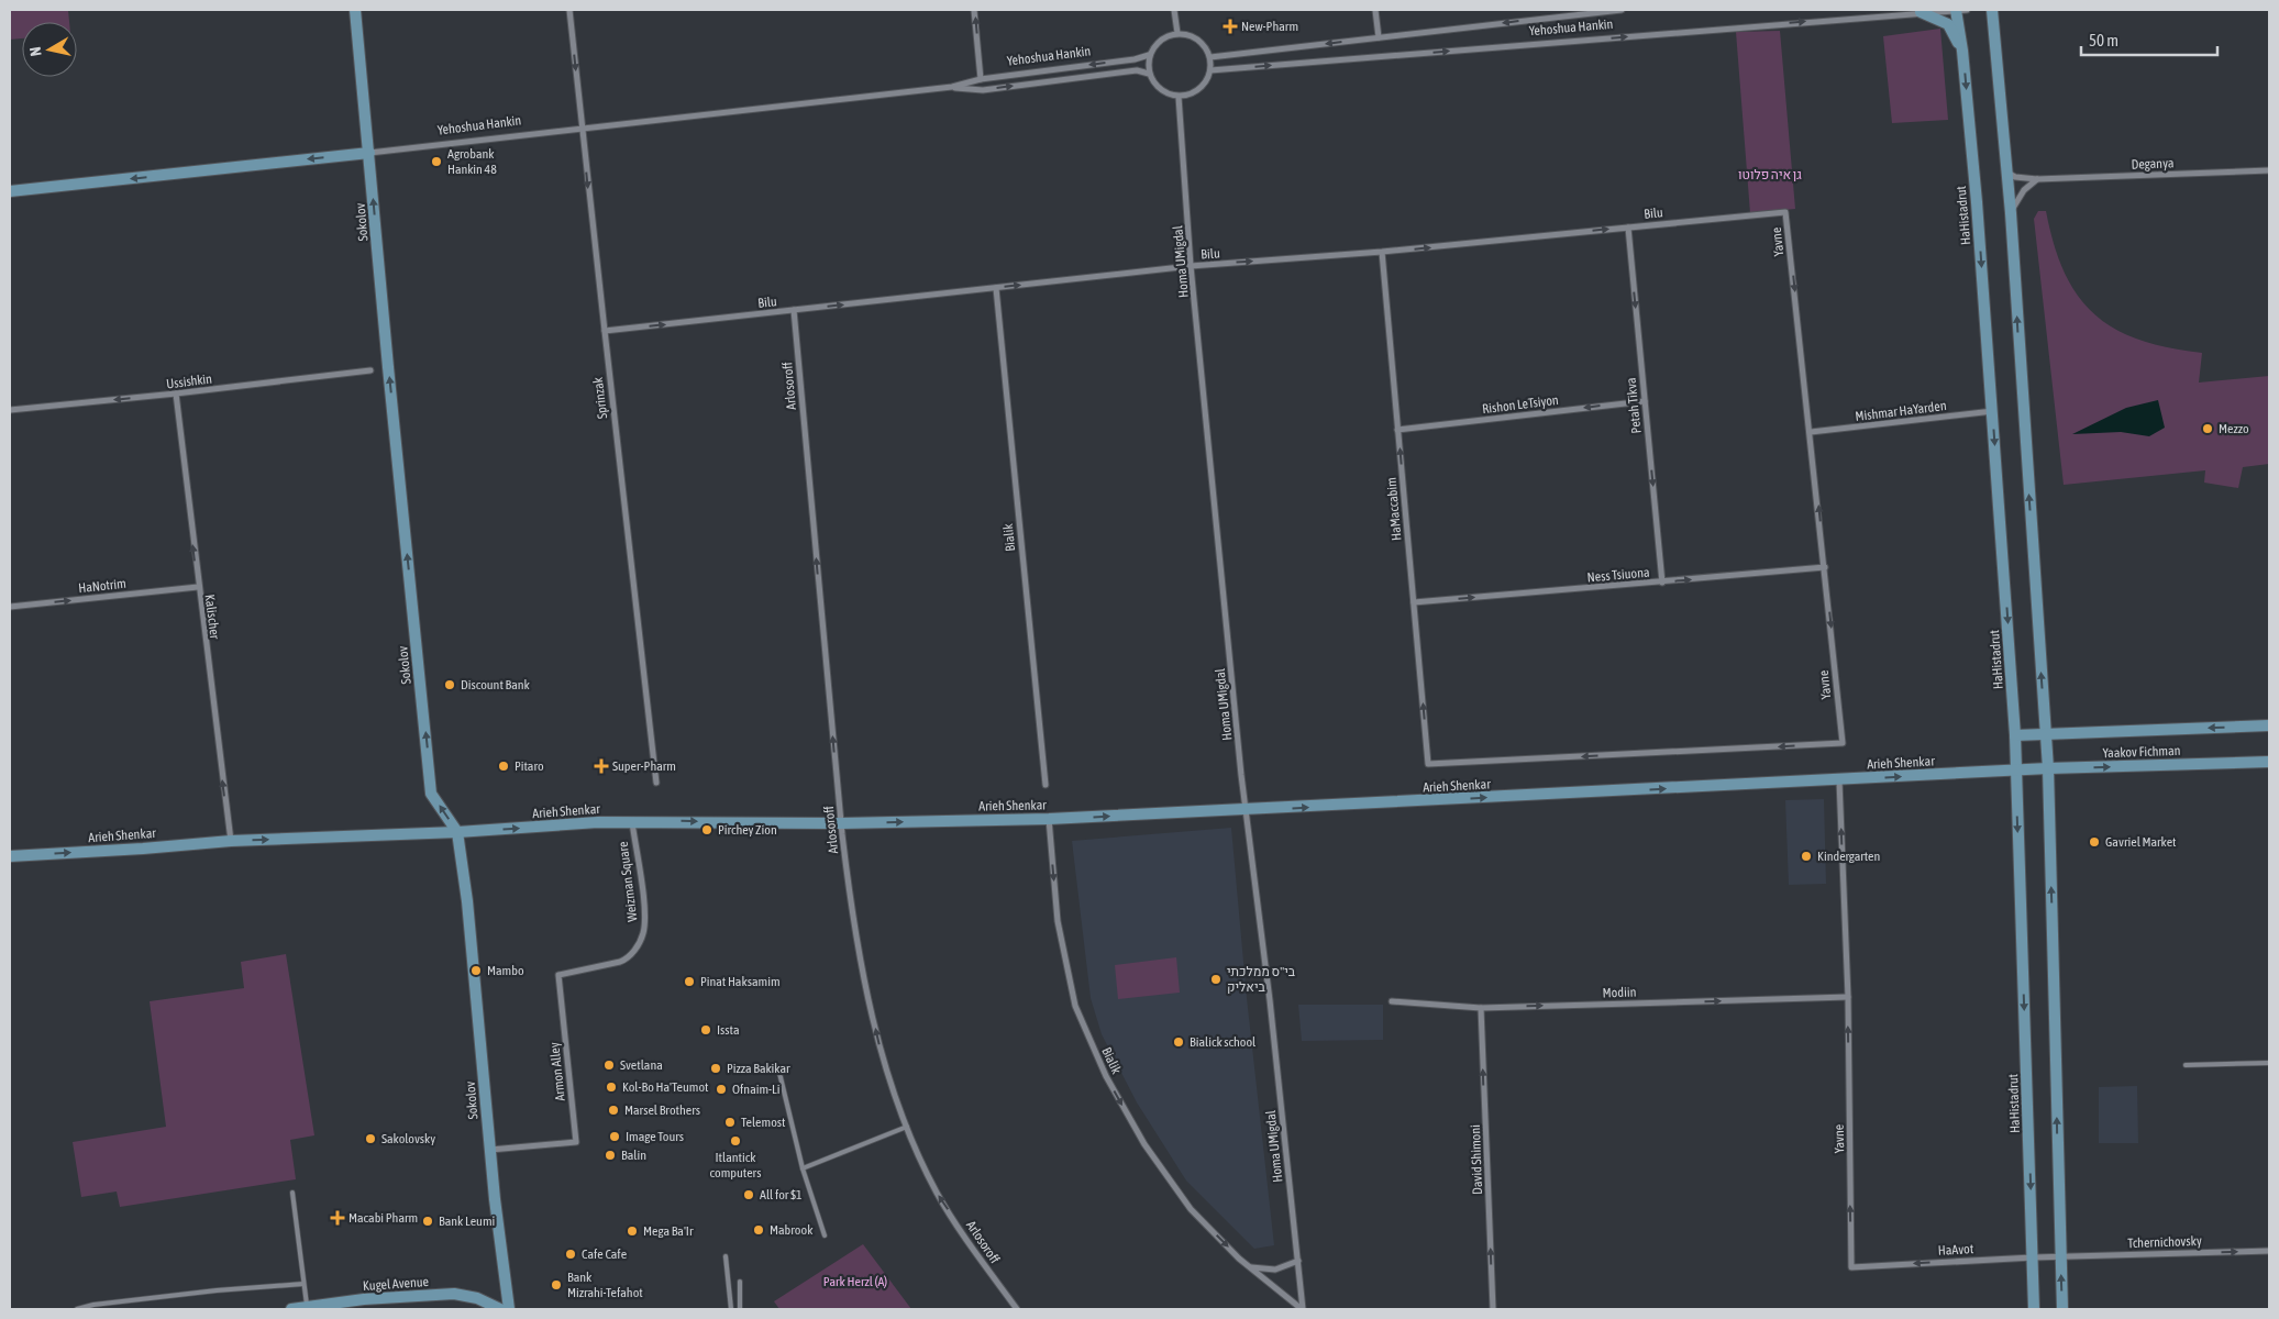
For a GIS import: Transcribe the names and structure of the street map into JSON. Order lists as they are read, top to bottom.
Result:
{
  "streets": {
    "street": [
      "Yehoshua Hankin",
      "Deganya",
      "Bilu",
      "HaHistadrut",
      "Sokolov",
      "Yavne",
      "Homa UMigdal",
      "Ussishkin",
      "Arlosoroff",
      "Sprinzak",
      "Rishon LeTsiyon",
      "Petah Tikva",
      "Mishmar HaYarden",
      "HaMaccabim",
      "Bialik",
      "Ness Tsiuona",
      "HaNotrim",
      "Kalischer",
      "Yaakov Fichman",
      "Arieh Shenkar",
      "Weizman Square",
      "Modiin",
      "Armon Alley",
      "David Shimoni",
      "Tchernichovsky",
      "HaAvot",
      "Kugel Avenue"
    ]
  },
  "crossings": [
    ["Yehoshua Hankin", "HaHistadrut"],
    ["Yehoshua Hankin", "Sokolov"],
    ["Yehoshua Hankin", "Homa UMigdal"],
    ["Yehoshua Hankin", "Sprinzak"],
    ["Bilu", "Yavne"],
    ["Bilu", "Homa UMigdal"],
    ["Bilu", "Arlosoroff"],
    ["Bilu", "Sprinzak"],
    ["Bilu", "Petah Tikva"],
    ["Bilu", "HaMaccabim"],
    ["Bilu", "Bialik"],
    ["HaHistadrut", "Mishmar HaYarden"],
    ["HaHistadrut", "Yaakov Fichman"],
    ["HaHistadrut", "Arieh Shenkar"],
    ["HaHistadrut", "HaAvot"],
    ["Sokolov", "Arieh Shenkar"],
    ["Sokolov", "Armon Alley"],
    ["Yavne", "Mishmar HaYarden"],
    ["Yavne", "HaMaccabim"],
    ["Yavne", "Ness Tsiuona"],
    ["Yavne", "Arieh Shenkar"],
    ["Yavne", "Modiin"],
    ["Yavne", "HaAvot"],
    ["Homa UMigdal", "Bialik"],
    ["Homa UMigdal", "Arieh Shenkar"],
    ["Ussishkin", "Kalischer"],
    ["Arlosoroff", "Arieh Shenkar"],
    ["Rishon LeTsiyon", "Petah Tikva"],
    ["Rishon LeTsiyon", "HaMaccabim"],
    ["Petah Tikva", "Ness Tsiuona"],
    ["HaMaccabim", "Ness Tsiuona"],
    ["Bialik", "Arieh Shenkar"],
    ["HaNotrim", "Kalischer"],
    ["Kalischer", "Arieh Shenkar"],
    ["Yaakov Fichman", "Arieh Shenkar"],
    ["Arieh Shenkar", "Weizman Square"],
    ["Weizman Square", "Armon Alley"],
    ["Modiin", "David Shimoni"],
    ["Tchernichovsky", "HaAvot"]
  ],
  "one_way": [
    "Bilu",
    "Sokolov",
    "Ussishkin",
    "Arlosoroff",
    "Sprinzak",
    "Rishon LeTsiyon",
    "Petah Tikva",
    "HaMaccabim",
    "Bialik",
    "Ness Tsiuona",
    "HaNotrim",
    "Kalischer",
    "Arieh Shenkar",
    "Modiin",
    "David Shimoni",
    "Tchernichovsky",
    "HaAvot"
  ],
  "parks": ["גן איה פלוטו", "Park Herzl (A)"],
  "places": {
    "health": ["New-Pharm", "Super-Pharm", "Macabi Pharm"],
    "other": [
      "Agrobank Hankin 48",
      "Mezzo",
      "Discount Bank",
      "Pitaro",
      "Pirchey Zion",
      "Gavriel Market",
      "Kindergarten",
      "Mambo",
      "בי\"ס ממלכתי ביאליק",
      "Pinat Haksamim",
      "Issta",
      "Bialick school",
      "Svetlana",
      "Pizza Bakikar",
      "Kol-Bo Ha'Teumot",
      "Ofnaim-Li",
      "Marsel Brothers",
      "Telemost",
      "Image Tours",
      "Sakolovsky",
      "Itlantick computers",
      "Balin",
      "All for $1",
      "Bank Leumi",
      "Mabrook",
      "Mega Ba'Ir",
      "Cafe Cafe",
      "Bank Mizrahi-Tefahot"
    ]
  },
  "scale_bar": "50 m",
  "north": "left"
}
